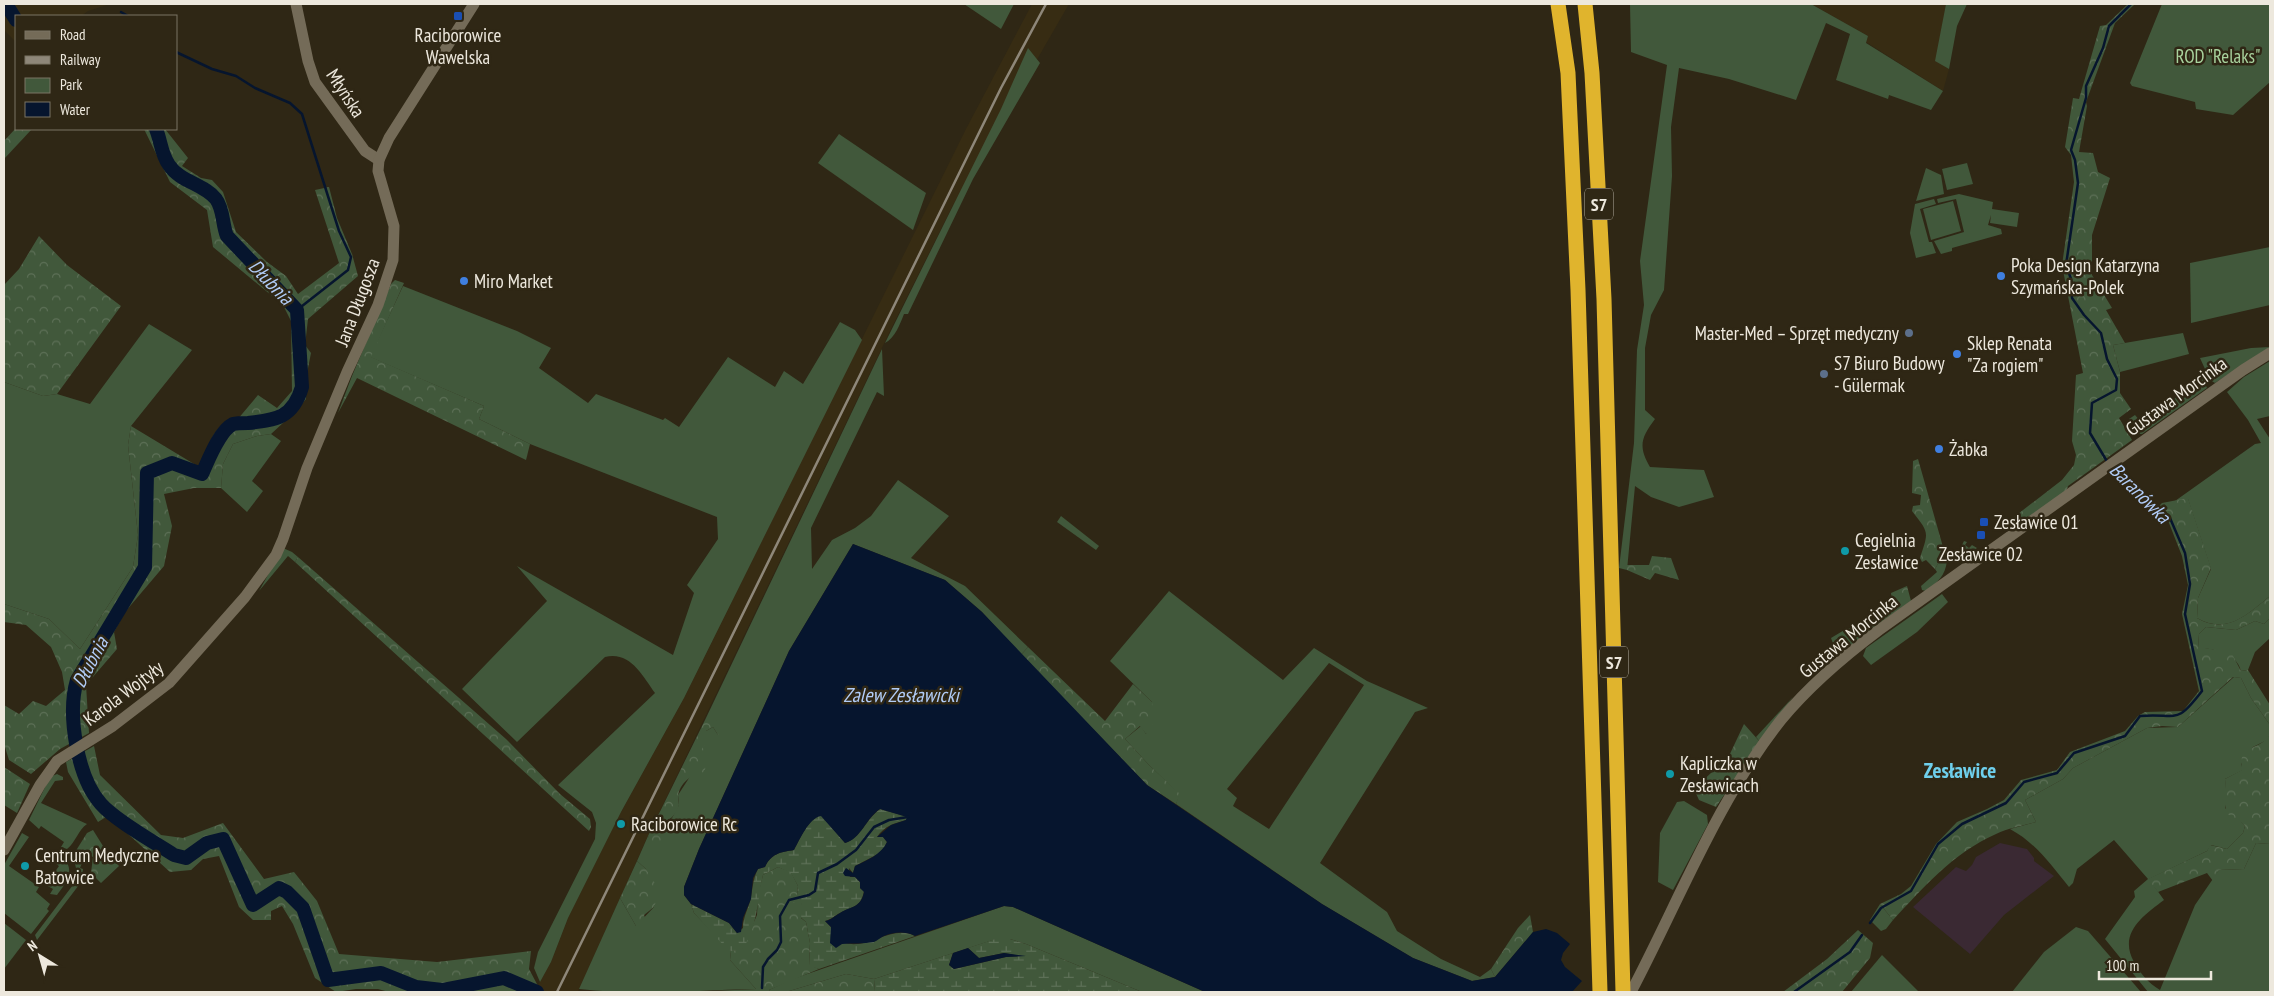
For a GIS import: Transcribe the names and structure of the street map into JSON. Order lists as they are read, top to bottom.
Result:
{
  "streets": {
    "highway": ["S7"],
    "street": [
      "Młyńska",
      "Jana Długosza",
      "Gustawa Morcinka",
      "Karola Wojtyły"
    ]
  },
  "crossings": [
    ["Młyńska", "Jana Długosza"],
    ["Jana Długosza", "Karola Wojtyły"]
  ],
  "districts": ["Zesławice"],
  "water": ["Dłubnia", "Baranówka", "Zalew Zesławicki"],
  "parks": ["ROD \"Relaks\""],
  "places": {
    "transit": ["Raciborowice Wawelska", "Zesławice 01", "Zesławice 02"],
    "other": [
      "Poka Design Katarzyna Szymańska-Polek",
      "Miro Market",
      "Master-Med – Sprzęt medyczny",
      "Sklep Renata \"Za rogiem\"",
      "S7 Biuro Budowy - Gülermak",
      "Żabka",
      "Cegielnia Zesławice",
      "Kapliczka w Zesławicach",
      "Raciborowice Rc",
      "Centrum Medyczne Batowice"
    ]
  },
  "legend": [
    "Road",
    "Railway",
    "Park",
    "Water"
  ],
  "scale_bar": "100 m",
  "north": "top left"
}
